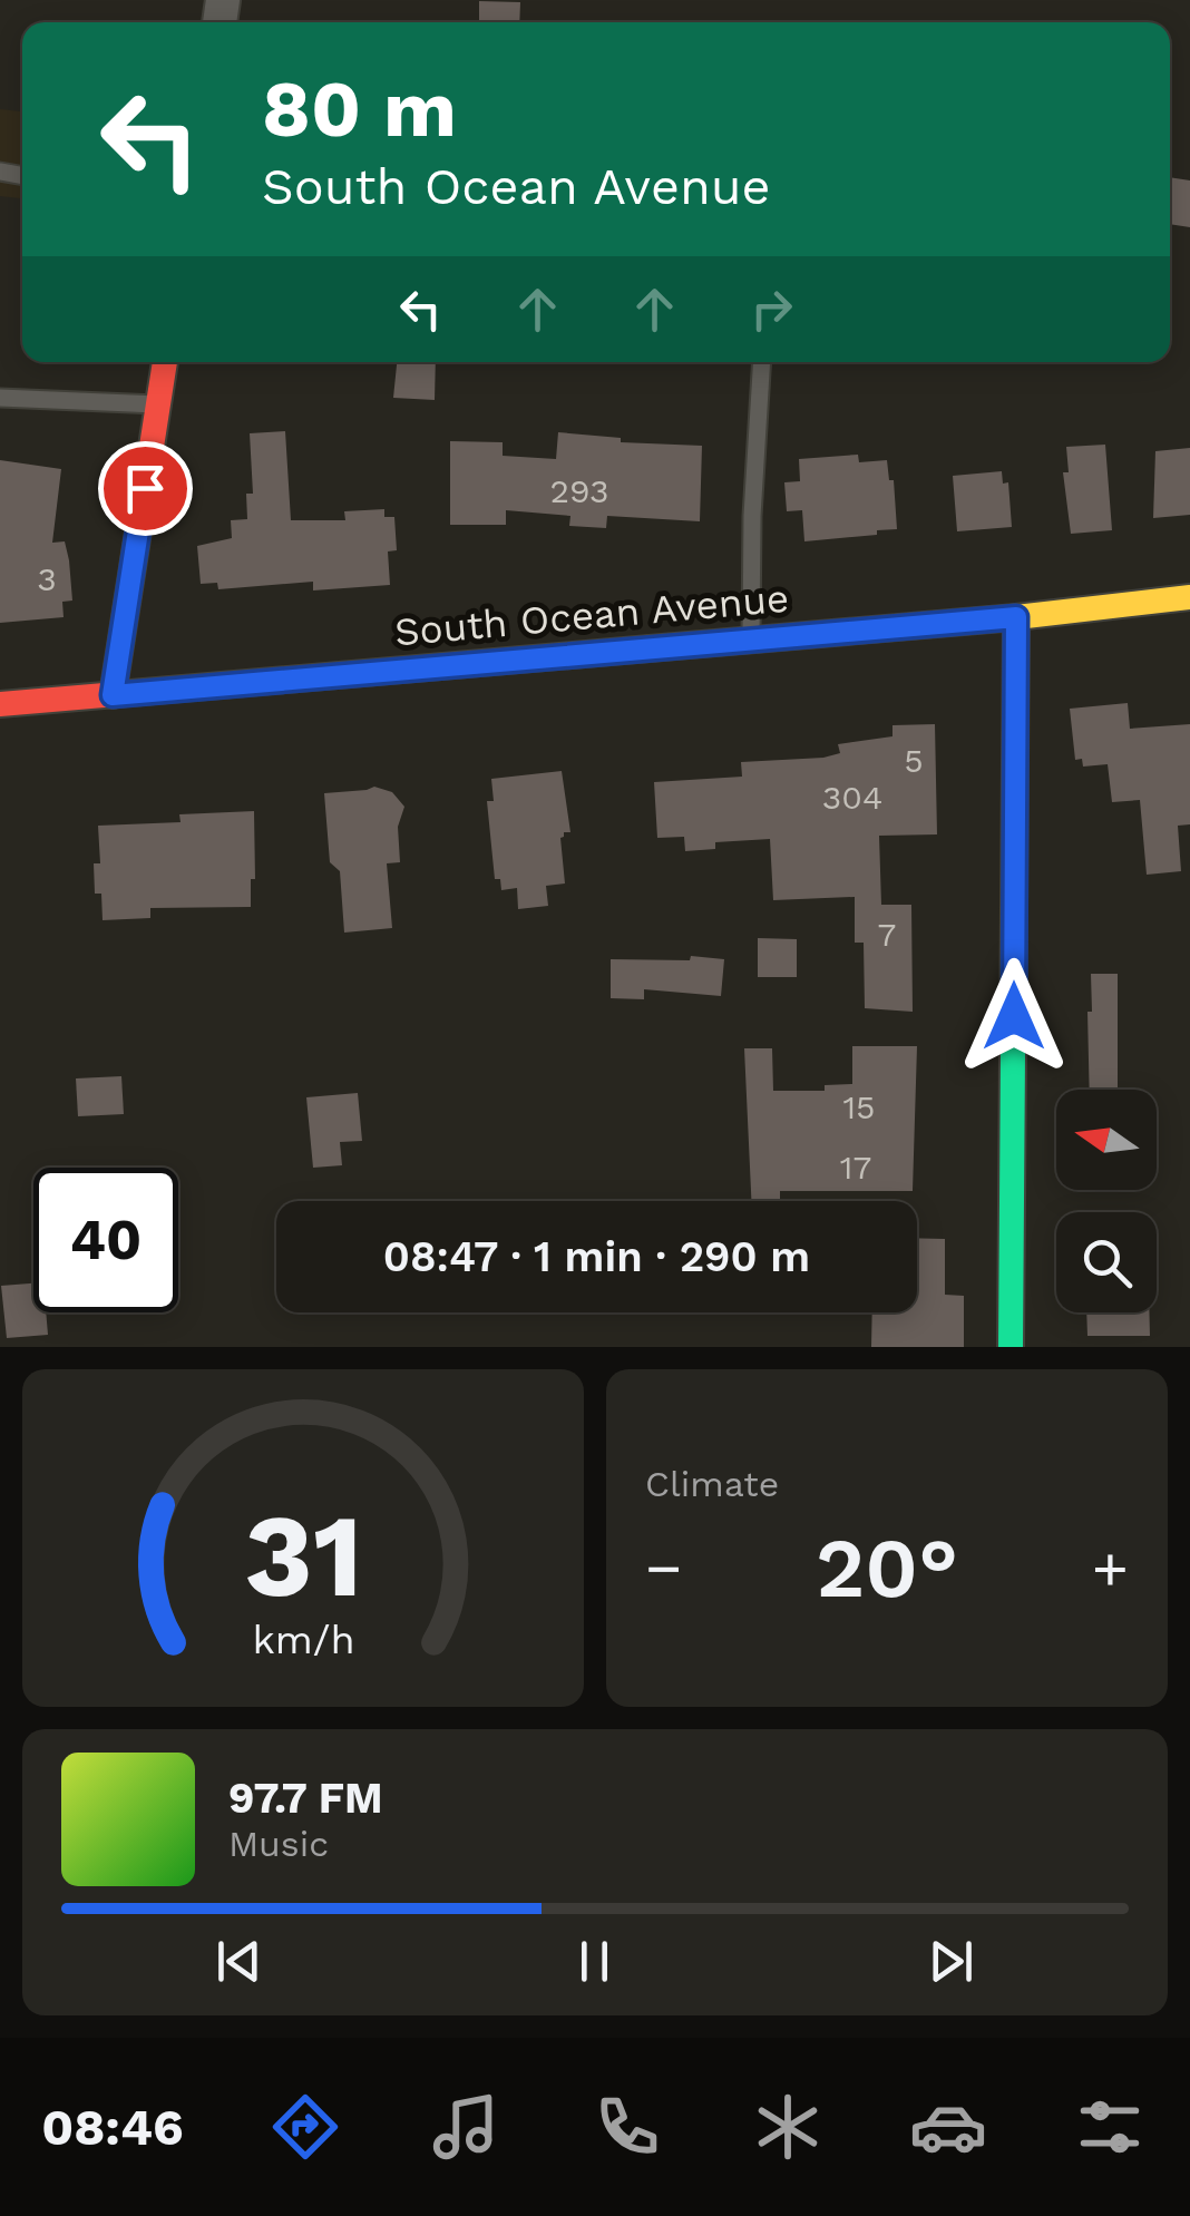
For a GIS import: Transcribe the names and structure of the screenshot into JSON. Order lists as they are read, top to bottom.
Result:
{
  "streets": {
    "street": ["South Ocean Avenue"]
  },
  "house_numbers": [
    "293",
    "3",
    "5",
    "304",
    "7",
    "15",
    "17"
  ],
  "north": "left",
  "page": {
    "turn": ["80 m", "South Ocean Avenue"],
    "limit": "40",
    "trip": "08:47 · 1 min · 290 m",
    "tile": "Climate",
    "heat": ["−", "20°", "+"],
    "song": ["97.7 FM", "Music"],
    "tabs": "08:46",
    "gauge": ["31", "km/h"]
  }
}
